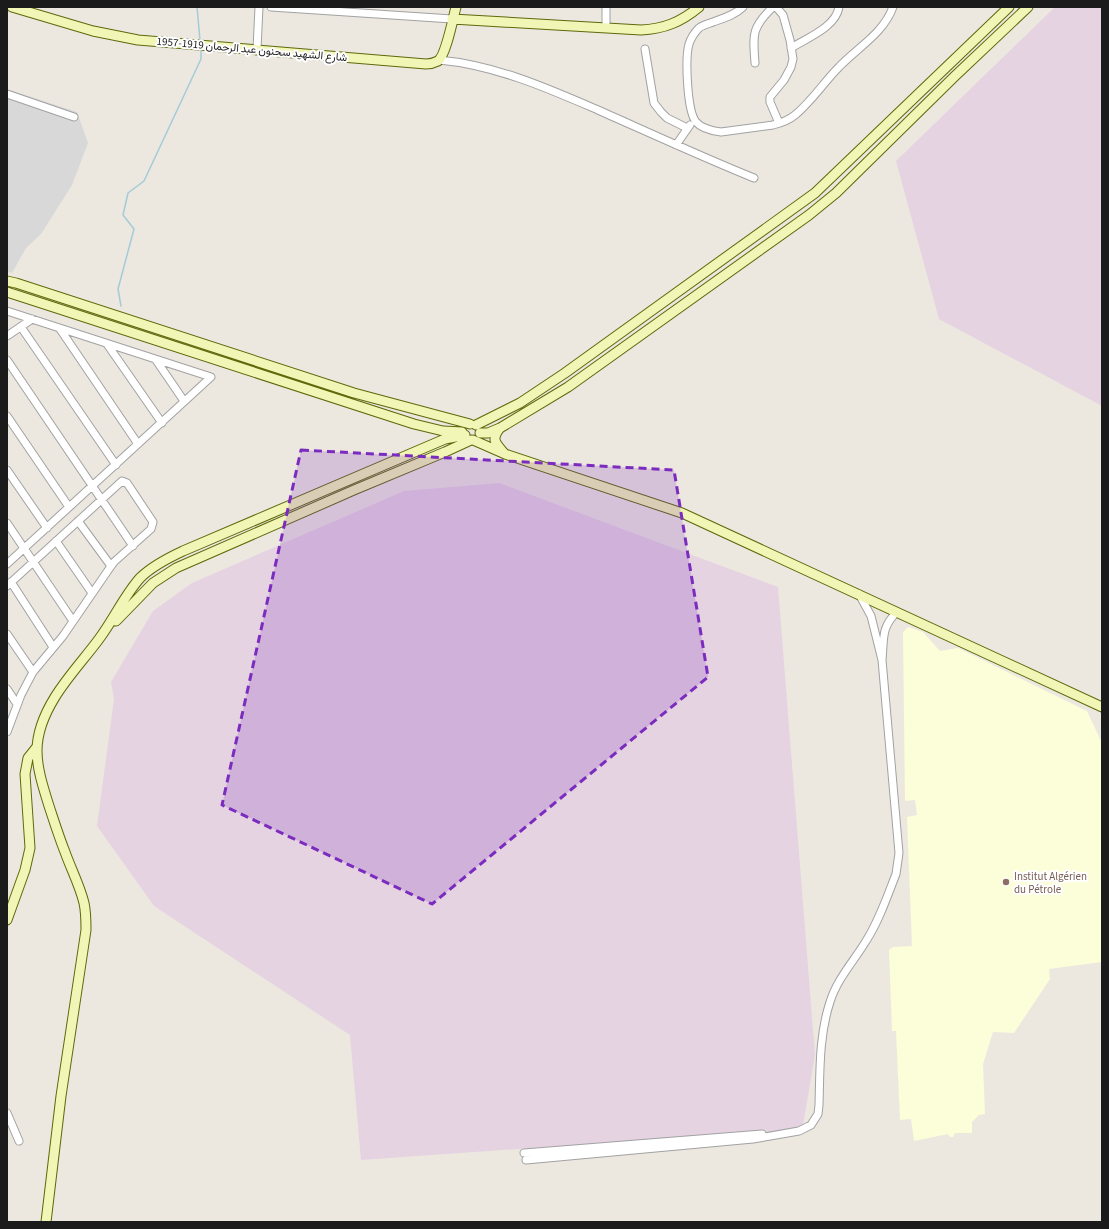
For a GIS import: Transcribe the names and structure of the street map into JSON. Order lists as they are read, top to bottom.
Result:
{
  "streets": {
    "main road": ["شارع الشهيد سحنون عبد الرحمان 1919-1957"]
  },
  "places": ["Institut Algérien du Pétrole"]
}
